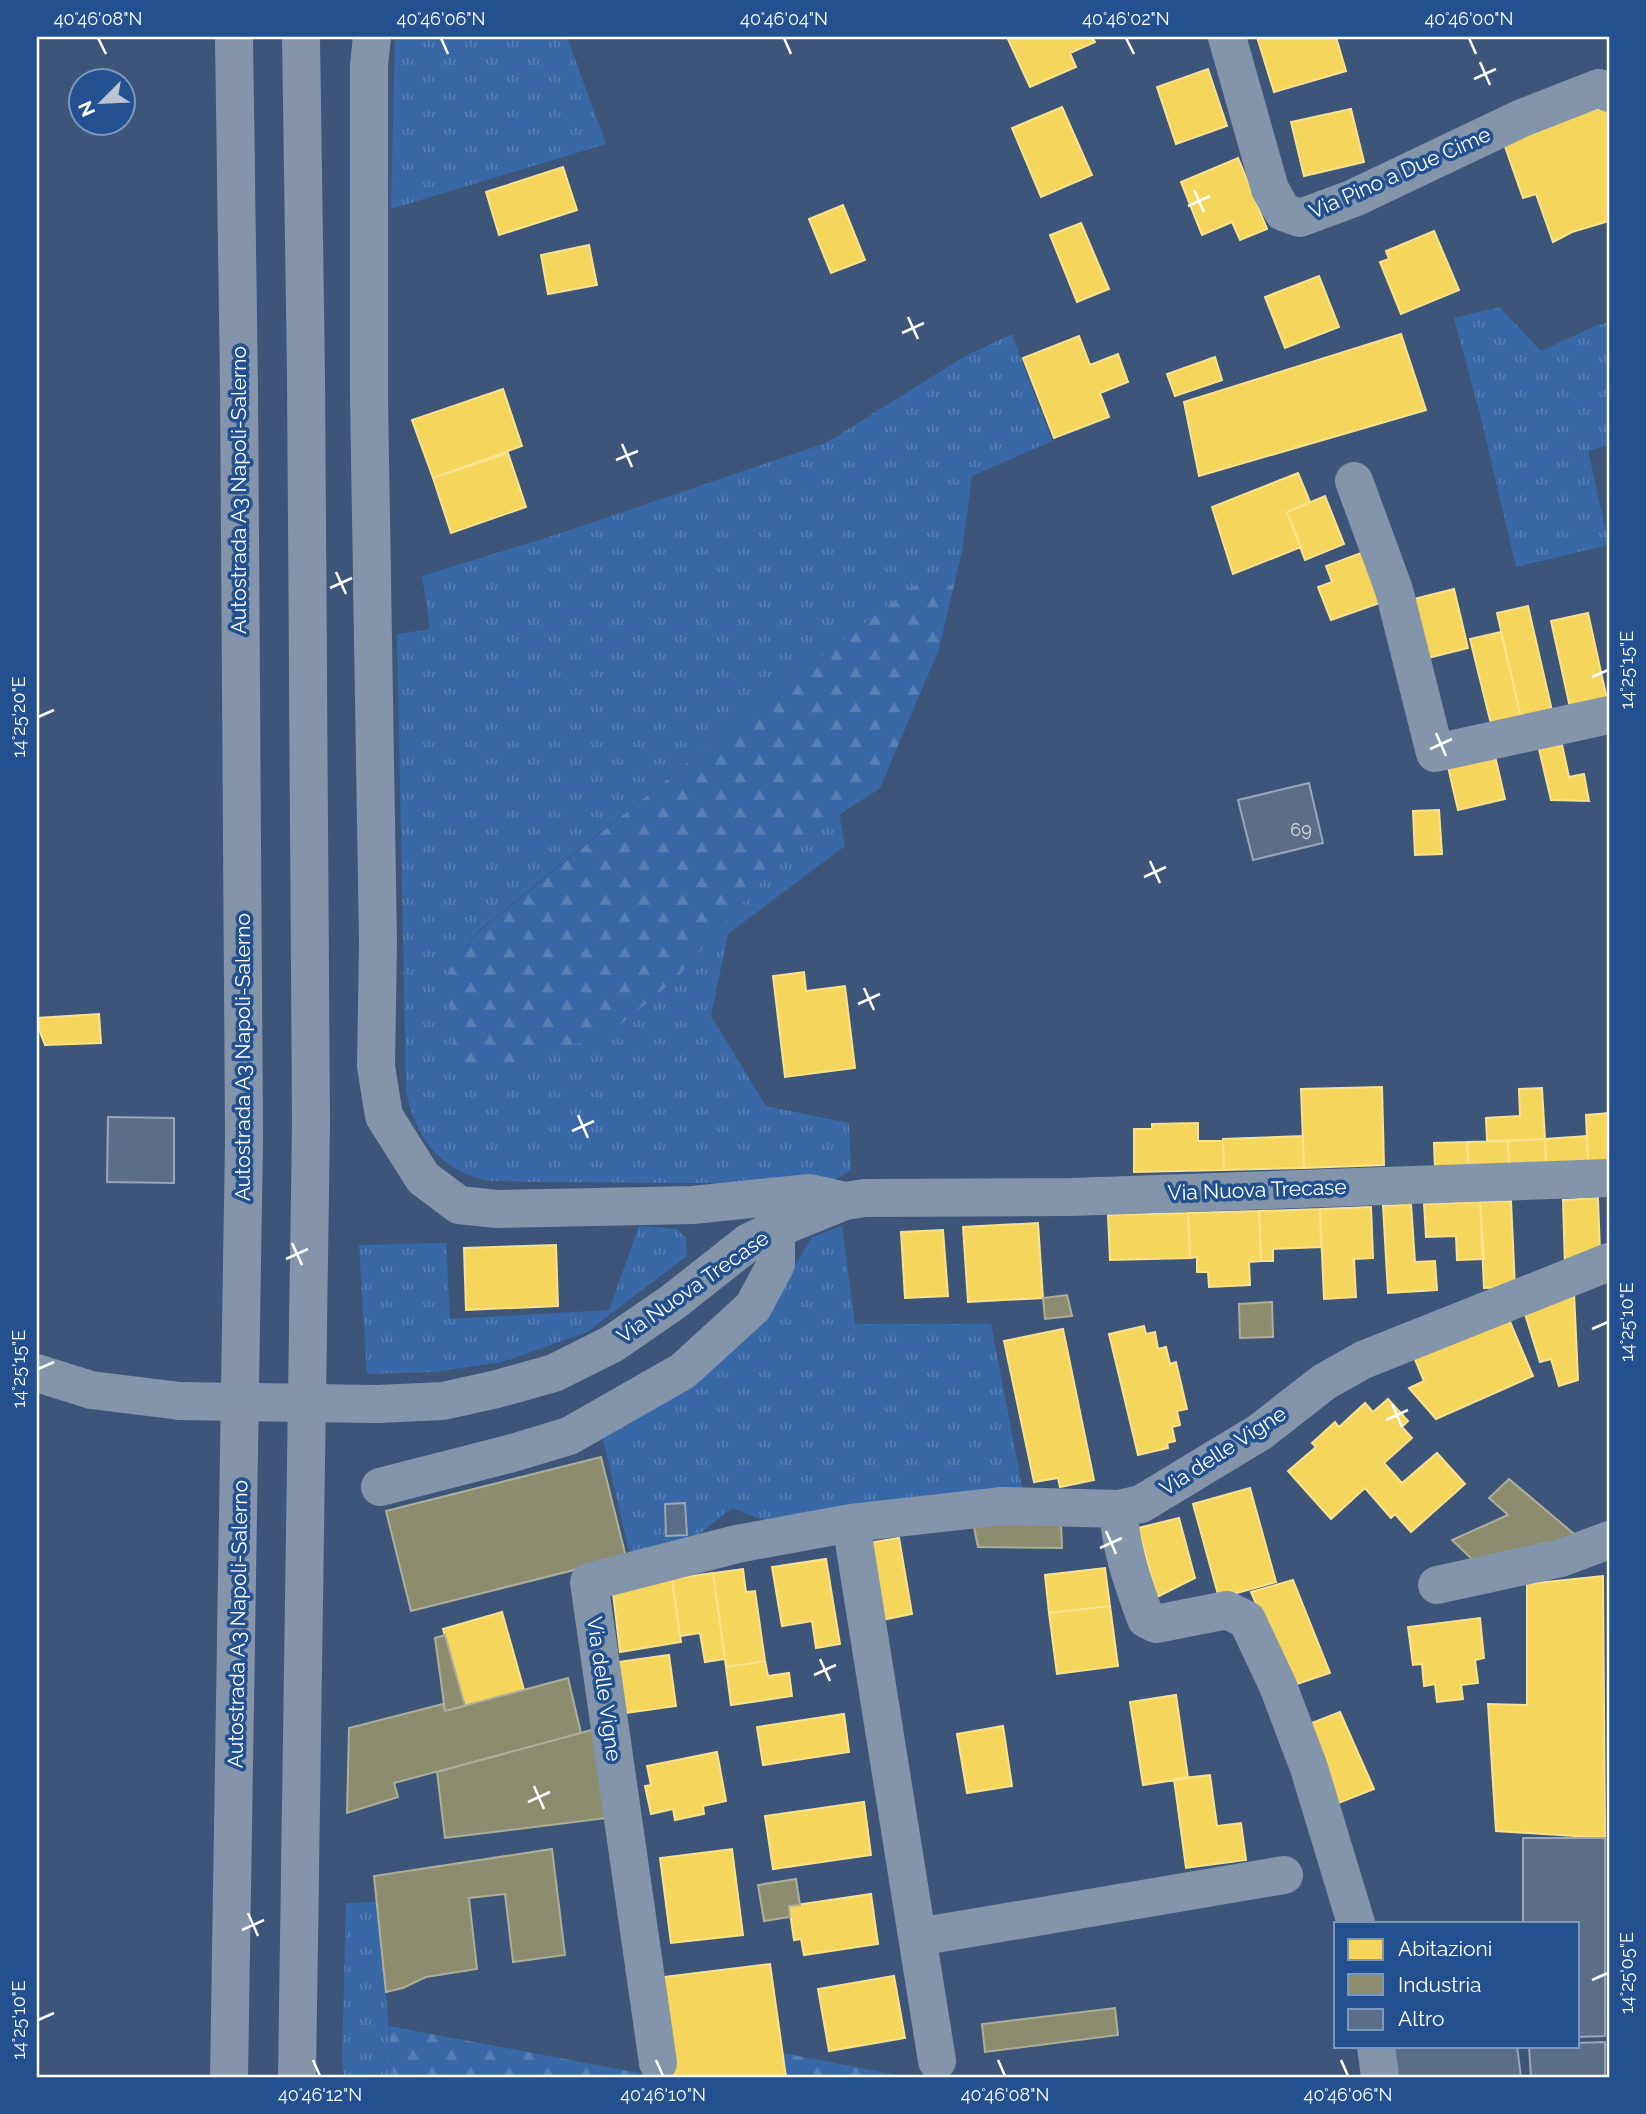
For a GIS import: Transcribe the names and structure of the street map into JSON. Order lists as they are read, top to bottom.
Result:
{
  "streets": {
    "highway": ["Autostrada A3 Napoli-Salerno"],
    "street": ["Via Pino a Due Cime", "Via Nuova Trecase", "Via delle Vigne"]
  },
  "house_numbers": ["69"],
  "legend": ["Abitazioni", "Industria", "Altro"],
  "north": "bottom left",
  "coordinates": [
    "40°46'08\"N",
    "40°46'06\"N",
    "40°46'04\"N",
    "40°46'02\"N",
    "40°46'00\"N",
    "14°25'15\"E",
    "14°25'20\"E",
    "14°25'10\"E",
    "14°25'05\"E",
    "40°46'12\"N",
    "40°46'10\"N"
  ]
}
